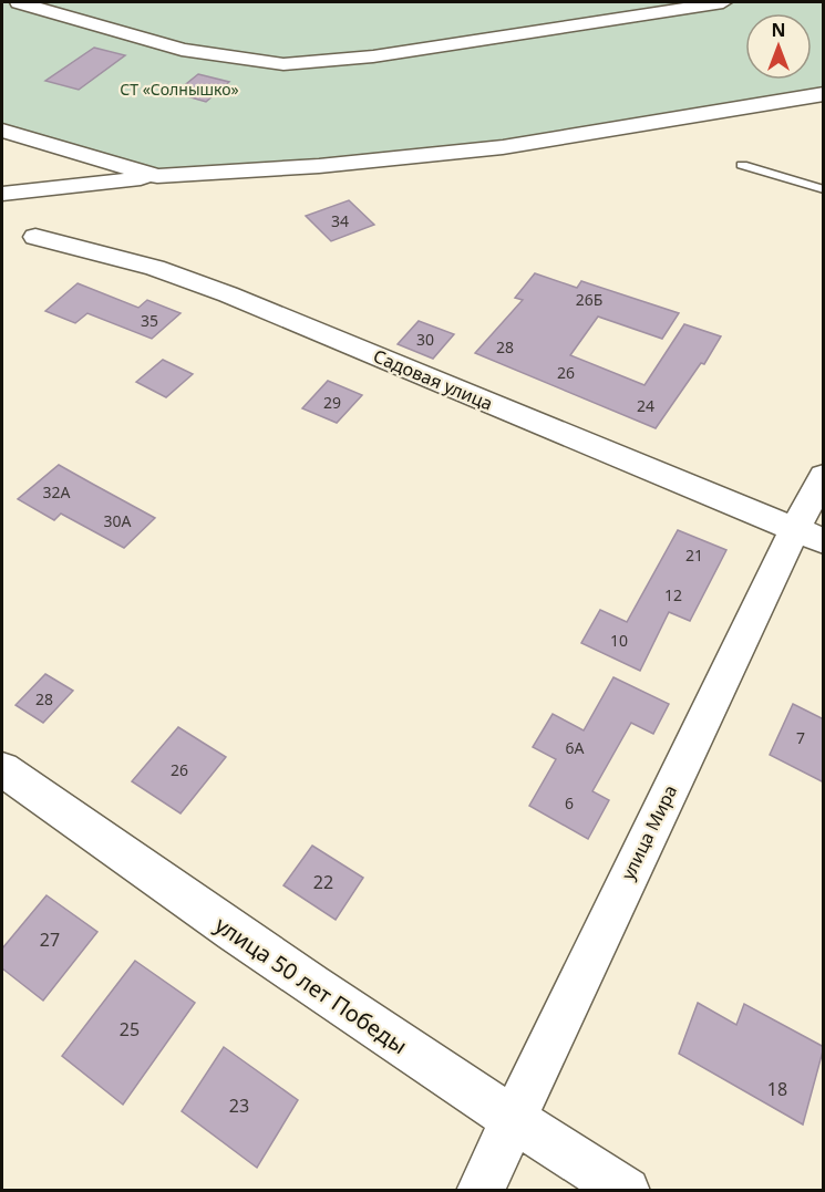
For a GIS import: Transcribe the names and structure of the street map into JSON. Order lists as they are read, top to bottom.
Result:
{
  "streets": {
    "street": ["Садовая улица", "улица Мира", "улица 50 лет Победы"]
  },
  "crossings": [
    ["Садовая улица", "улица Мира"],
    ["улица Мира", "улица 50 лет Победы"]
  ],
  "parks": ["СТ «Солнышко»"],
  "house_numbers": [
    "34",
    "26Б",
    "35",
    "30",
    "28",
    "26",
    "29",
    "24",
    "32А",
    "30А",
    "21",
    "12",
    "10",
    "28",
    "7",
    "6А",
    "26",
    "6",
    "22",
    "27",
    "25",
    "18",
    "23"
  ],
  "north": "top"
}
